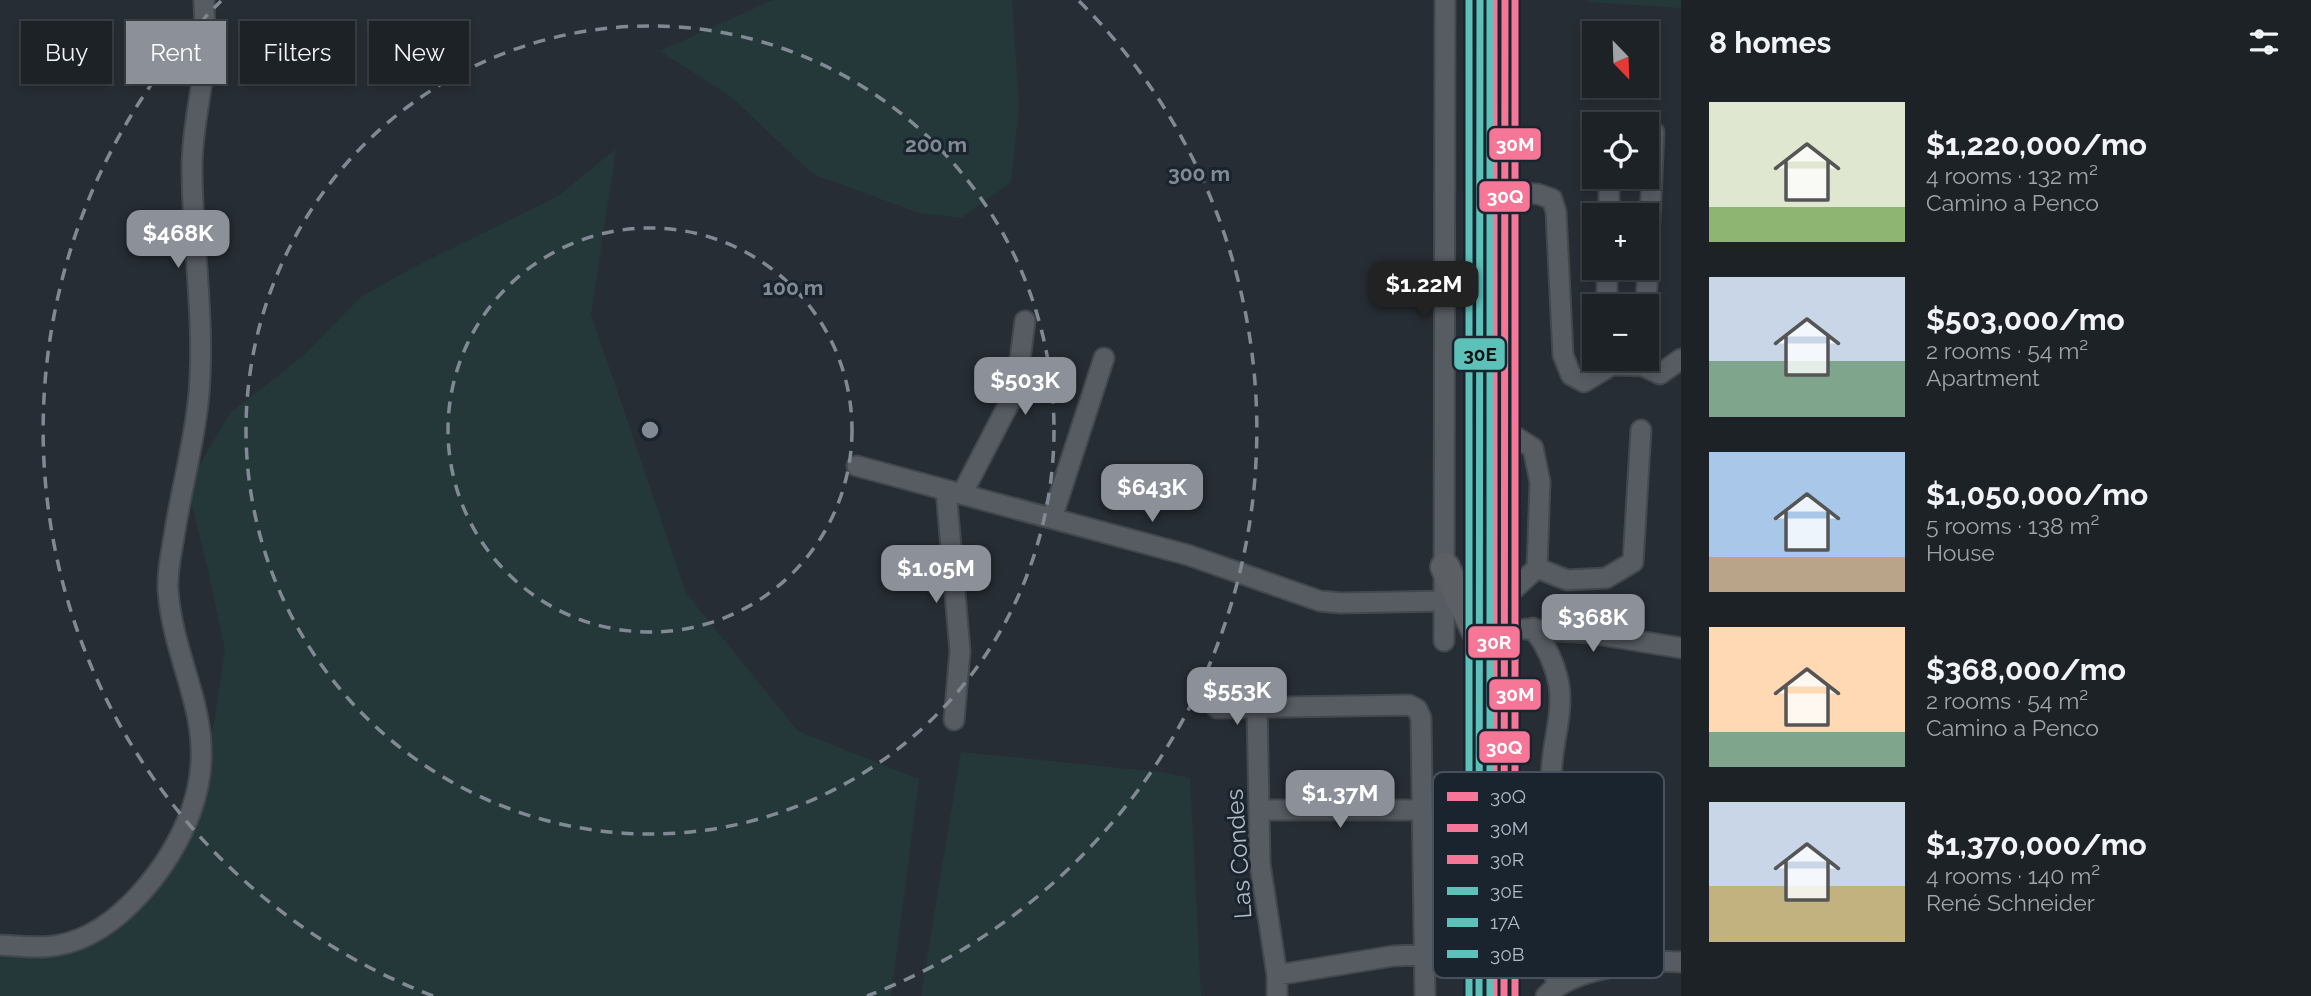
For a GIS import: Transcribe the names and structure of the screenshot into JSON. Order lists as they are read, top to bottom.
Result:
{
  "streets": {
    "street": ["Las Condes"]
  },
  "lines": [
    "transit line 30Q",
    "transit line 30M",
    "transit line 30R",
    "transit line 30E",
    "transit line 17A",
    "transit line 30B"
  ],
  "legend": [
    "30Q",
    "30M",
    "30R",
    "30E",
    "17A",
    "30B"
  ],
  "north": "bottom right",
  "page": {
    "heading": "8 homes",
    "map_buttons": ["+", "−"],
    "chip": [
      "Buy",
      "Rent",
      "Filters",
      "New"
    ],
    "list": [
      {
        "name": "$1,220,000/mo",
        "note": "4 rooms · 132 m² · Camino a Penco"
      },
      {
        "name": "$503,000/mo",
        "note": "2 rooms · 54 m² · Apartment"
      },
      {
        "name": "$1,050,000/mo",
        "note": "5 rooms · 138 m² · House"
      },
      {
        "name": "$368,000/mo",
        "note": "2 rooms · 54 m² · Camino a Penco"
      },
      {
        "name": "$1,370,000/mo",
        "note": "4 rooms · 140 m² · René Schneider"
      }
    ],
    "price": [
      "$468K",
      "$1.22M",
      "$503K",
      "$643K",
      "$1.05M",
      "$368K",
      "$553K",
      "$1.37M"
    ]
  },
  "rings": ["200 m", "300 m", "100 m"]
}
